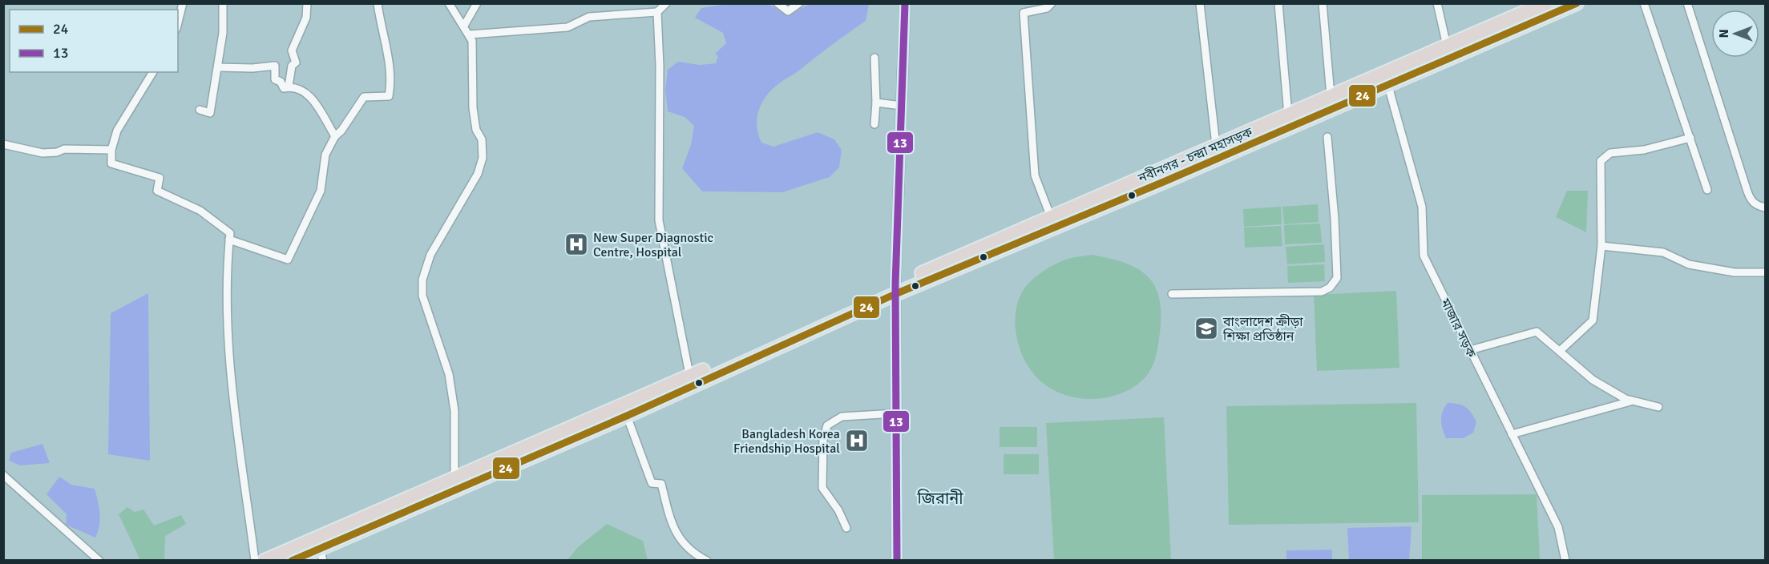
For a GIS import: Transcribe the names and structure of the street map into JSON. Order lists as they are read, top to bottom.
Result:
{
  "streets": {
    "highway": ["নবীনগর - চন্দ্রা মহাসড়ক"],
    "street": ["মাজার সড়ক"]
  },
  "crossings": [
    ["নবীনগর - চন্দ্রা মহাসড়ক", "মাজার সড়ক"]
  ],
  "districts": ["জিরানী"],
  "places": {
    "hospital": ["New Super Diagnostic Centre, Hospital", "Bangladesh Korea Friendship Hospital"],
    "school or university": ["বাংলাদেশ ক্রীড়া শিক্ষা প্রতিষ্ঠান"]
  },
  "lines": ["transit line 24", "transit line 13"],
  "legend": ["24", "13"],
  "north": "left"
}
